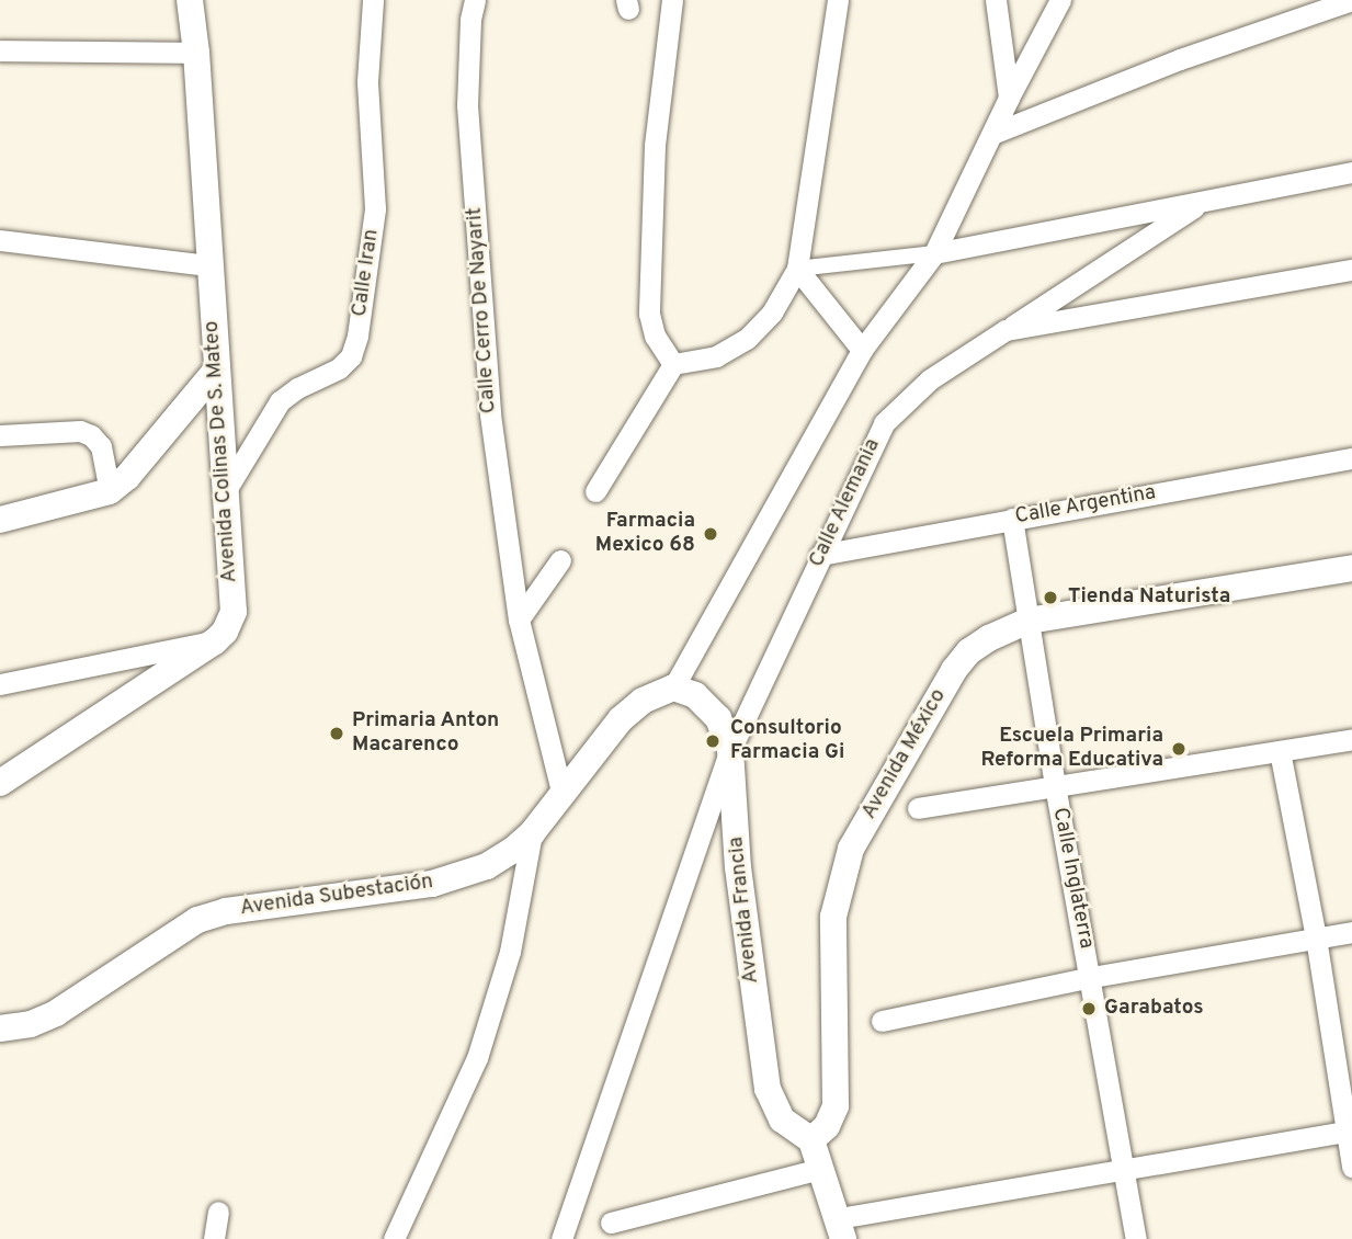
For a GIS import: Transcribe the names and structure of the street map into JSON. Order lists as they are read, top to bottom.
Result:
{
  "streets": {
    "street": [
      "Calle Iran",
      "Calle Cerro De Nayarit",
      "Avenida Colinas De S. Mateo",
      "Calle Alemania",
      "Calle Argentina",
      "Avenida México",
      "Calle Inglaterra",
      "Avenida Subestación",
      "Avenida Francia"
    ]
  },
  "crossings": [
    ["Calle Iran", "Avenida Colinas De S. Mateo"],
    ["Calle Cerro De Nayarit", "Avenida Subestación"],
    ["Calle Alemania", "Calle Argentina"],
    ["Calle Alemania", "Avenida Francia"],
    ["Calle Argentina", "Calle Inglaterra"],
    ["Avenida México", "Calle Inglaterra"],
    ["Avenida México", "Avenida Francia"],
    ["Avenida Subestación", "Avenida Francia"]
  ],
  "places": [
    "Farmacia Mexico 68",
    "Tienda Naturista",
    "Primaria Anton Macarenco",
    "Consultorio Farmacia Gi",
    "Escuela Primaria Reforma Educativa",
    "Garabatos"
  ]
}
